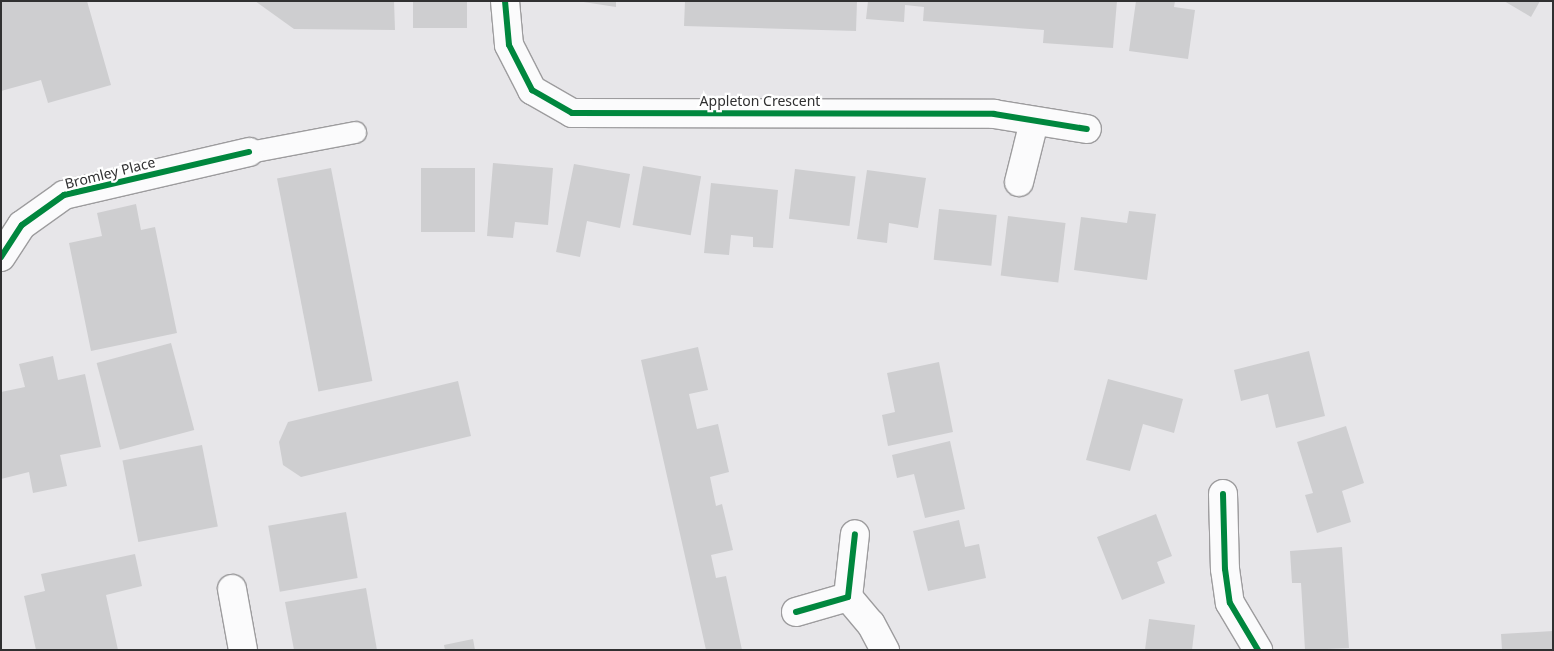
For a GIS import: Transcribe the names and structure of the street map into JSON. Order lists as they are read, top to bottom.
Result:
{
  "streets": {
    "street": ["Appleton Crescent", "Bromley Place"]
  }
}
